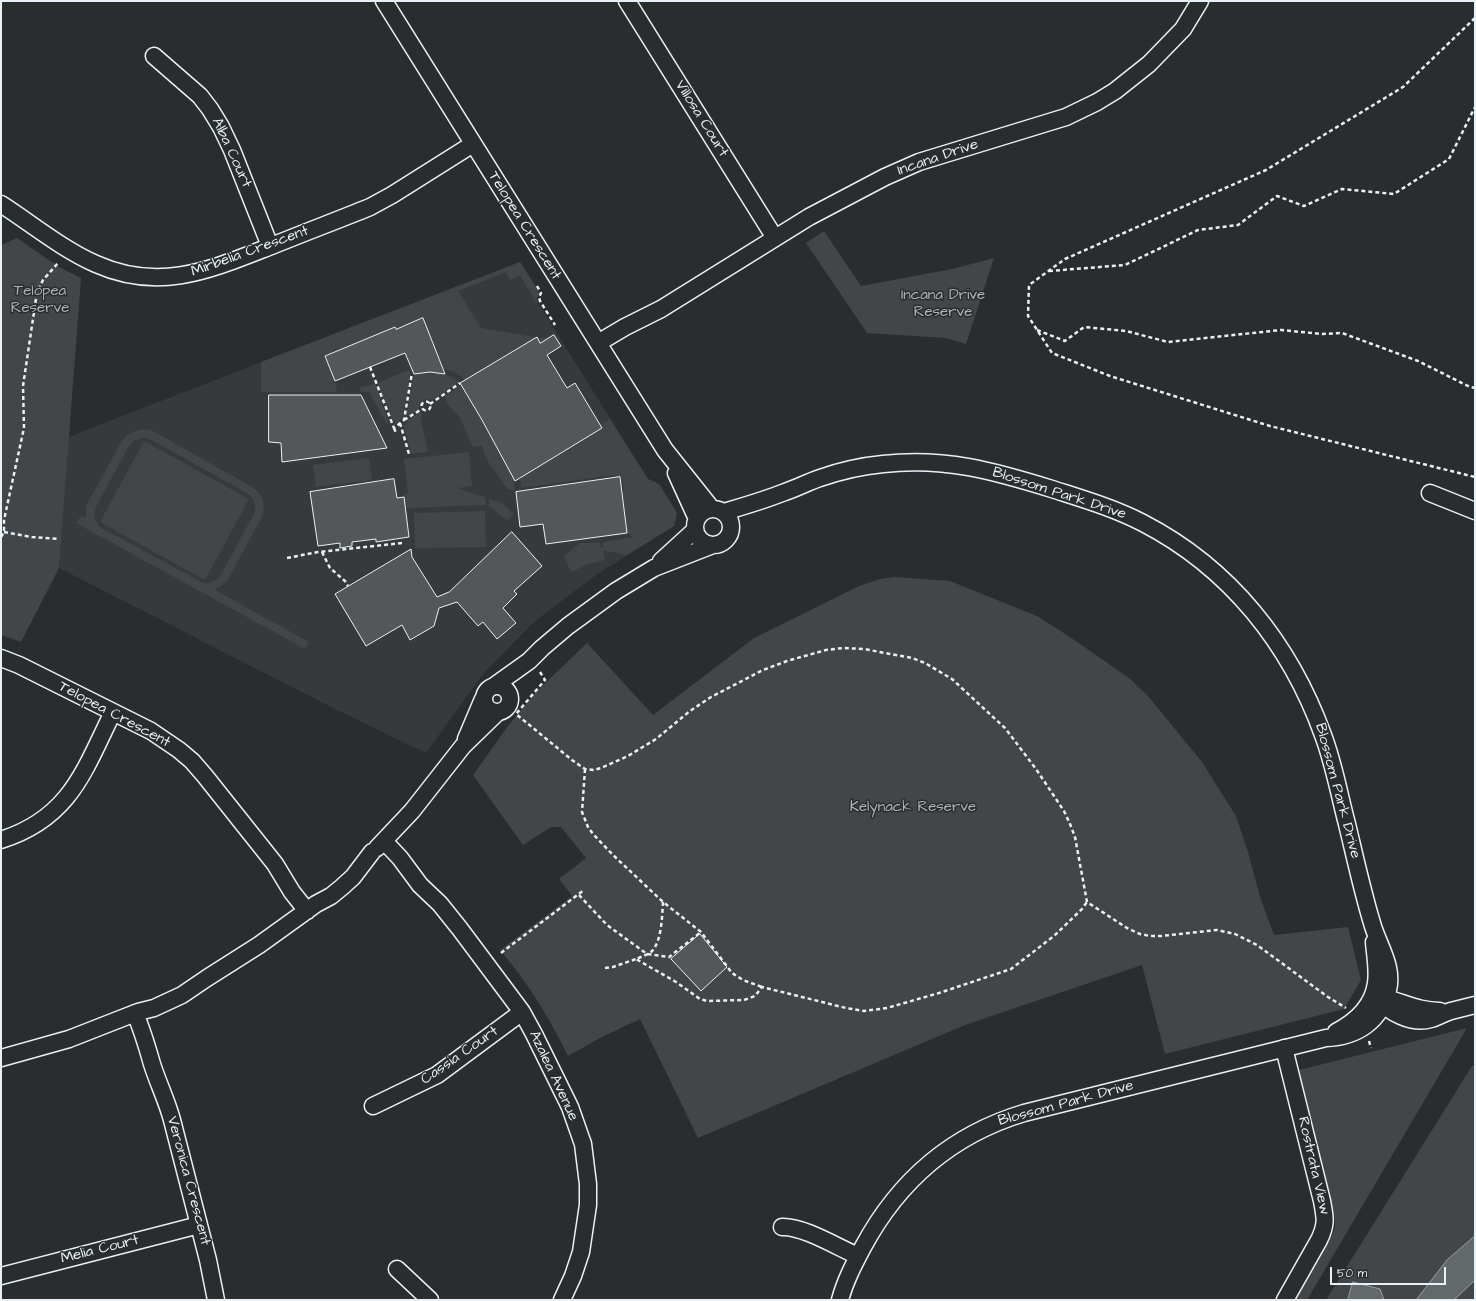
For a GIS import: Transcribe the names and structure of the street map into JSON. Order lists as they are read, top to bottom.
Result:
{
  "streets": {
    "street": [
      "Villosa Court",
      "Alba Court",
      "Incana Drive",
      "Telopea Crescent",
      "Mirbelia Crescent",
      "Blossom Park Drive",
      "Cassia Court",
      "Azalea Avenue",
      "Rostrata View",
      "Veronica Crescent",
      "Melia Court"
    ]
  },
  "crossings": [
    ["Villosa Court", "Incana Drive"],
    ["Alba Court", "Mirbelia Crescent"],
    ["Incana Drive", "Telopea Crescent"],
    ["Telopea Crescent", "Mirbelia Crescent"],
    ["Telopea Crescent", "Blossom Park Drive"],
    ["Blossom Park Drive", "Rostrata View"],
    ["Cassia Court", "Azalea Avenue"],
    ["Veronica Crescent", "Melia Court"]
  ],
  "parks": ["Telopea Reserve", "Incana Drive Reserve", "Kelynack Reserve"],
  "scale_bar": "50 m"
}
